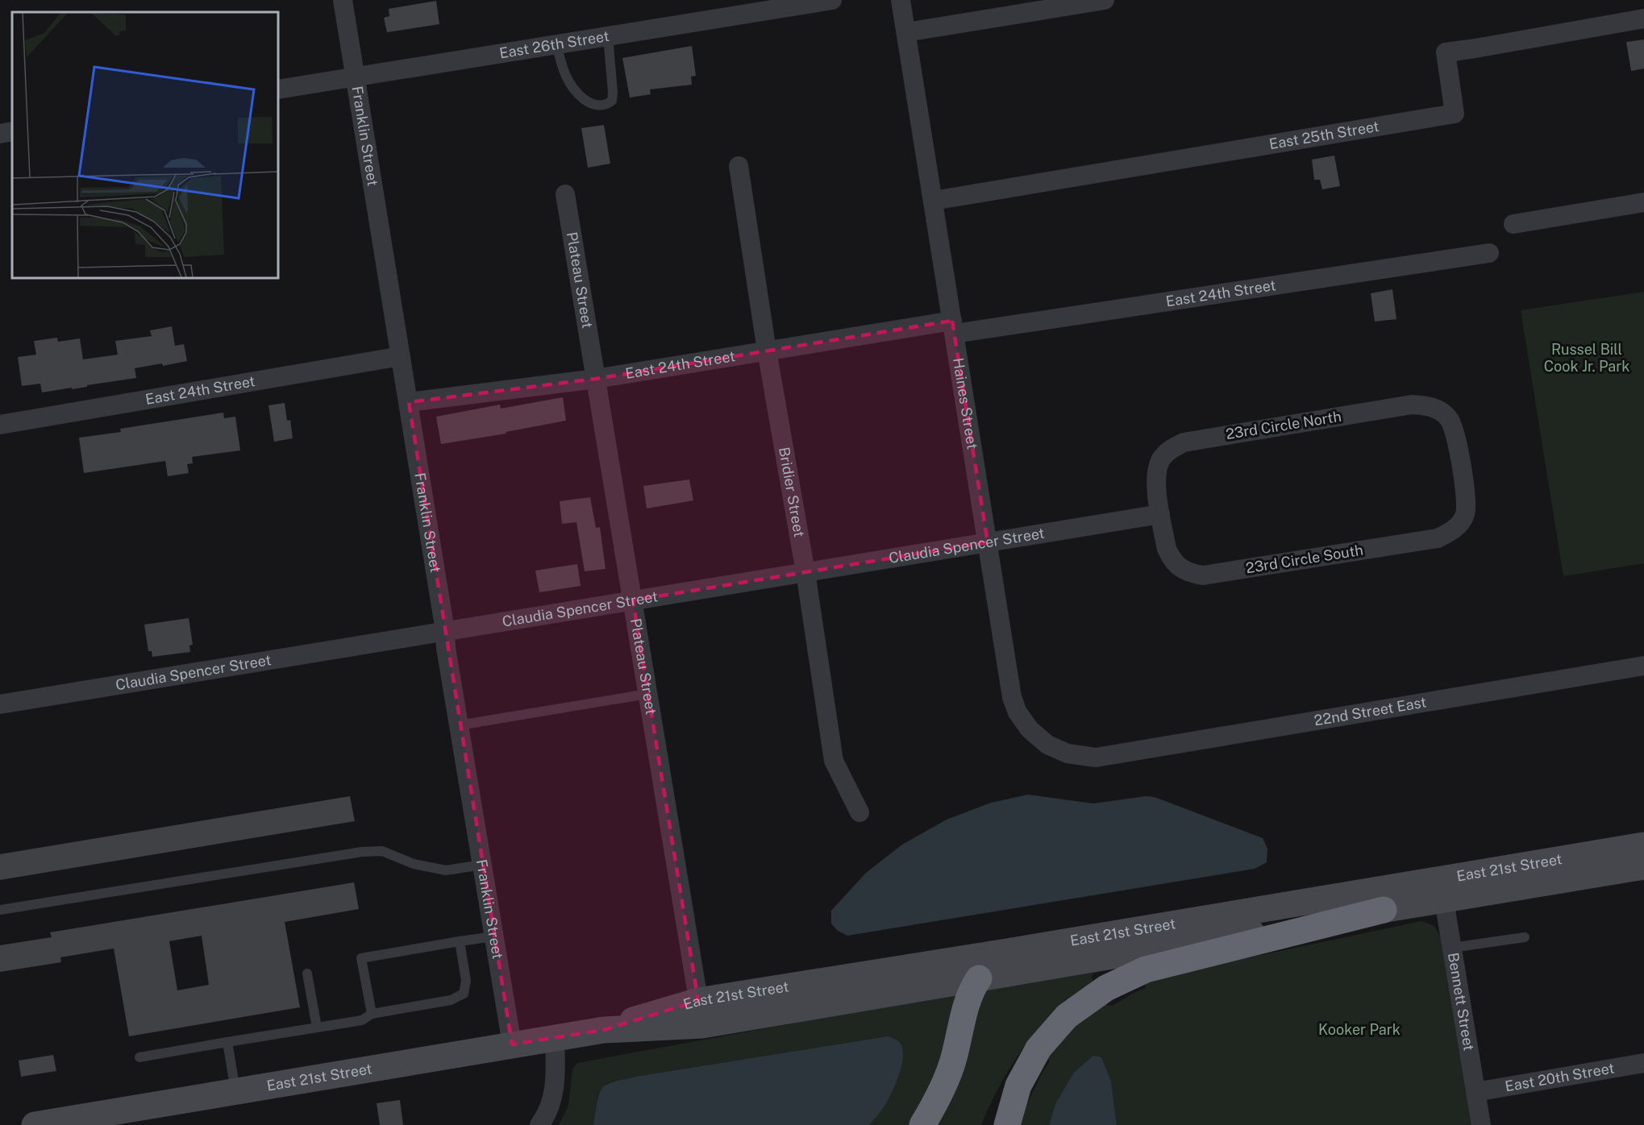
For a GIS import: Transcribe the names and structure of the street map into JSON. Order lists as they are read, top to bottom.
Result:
{
  "streets": {
    "main road": ["East 21st Street"],
    "street": [
      "East 26th Street",
      "East 25th Street",
      "Franklin Street",
      "Plateau Street",
      "East 24th Street",
      "Haines Street",
      "23rd Circle North",
      "Bridier Street",
      "Claudia Spencer Street",
      "23rd Circle South",
      "22nd Street East",
      "Bennett Street",
      "East 20th Street"
    ]
  },
  "crossings": [
    ["East 26th Street", "Franklin Street"],
    ["East 25th Street", "Haines Street"],
    ["Franklin Street", "East 24th Street"],
    ["Franklin Street", "Claudia Spencer Street"],
    ["Franklin Street", "East 21st Street"],
    ["Plateau Street", "East 24th Street"],
    ["Plateau Street", "Claudia Spencer Street"],
    ["Plateau Street", "East 21st Street"],
    ["East 24th Street", "Haines Street"],
    ["East 24th Street", "Bridier Street"],
    ["Haines Street", "Claudia Spencer Street"],
    ["Haines Street", "22nd Street East"],
    ["23rd Circle North", "Claudia Spencer Street"],
    ["23rd Circle North", "23rd Circle South"],
    ["Bridier Street", "Claudia Spencer Street"],
    ["Claudia Spencer Street", "23rd Circle South"],
    ["East 21st Street", "Bennett Street"],
    ["Bennett Street", "East 20th Street"]
  ],
  "parks": ["Russel Bill Cook Jr. Park", "Kooker Park"]
}
